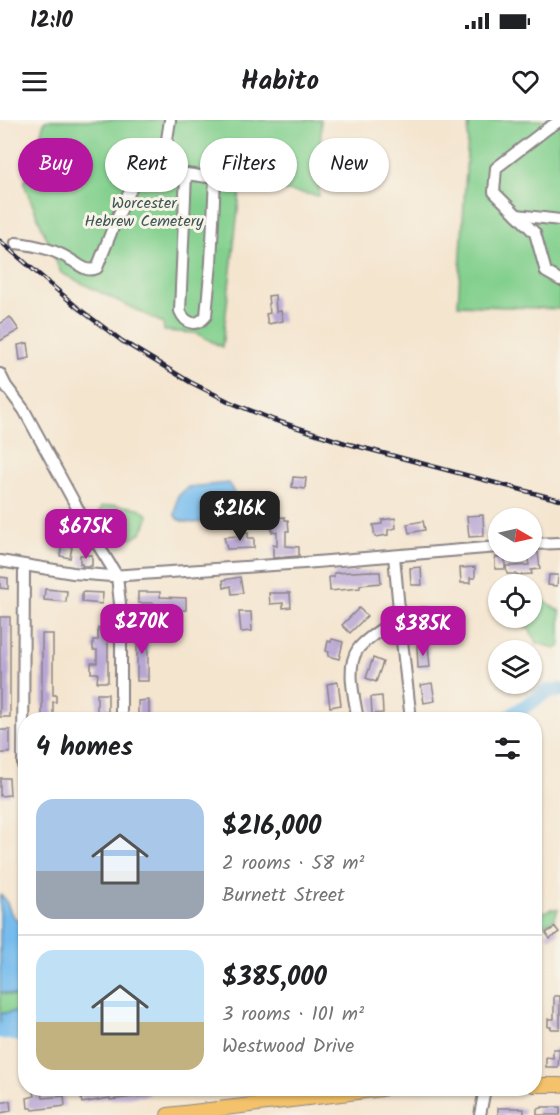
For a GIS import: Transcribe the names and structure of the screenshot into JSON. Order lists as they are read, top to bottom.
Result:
{
  "parks": ["Worcester Hebrew Cemetery"],
  "north": "right",
  "page": {
    "status": "12:10",
    "header": "Habito",
    "chip": [
      "Buy",
      "Rent",
      "Filters",
      "New"
    ],
    "price": [
      "$216K",
      "$675K",
      "$270K",
      "$385K"
    ],
    "heading": "4 homes",
    "list": [
      {
        "name": "$216,000",
        "note": "2 rooms · 58 m² · Burnett Street"
      },
      {
        "name": "$385,000",
        "note": "3 rooms · 101 m² · Westwood Drive"
      }
    ]
  }
}
